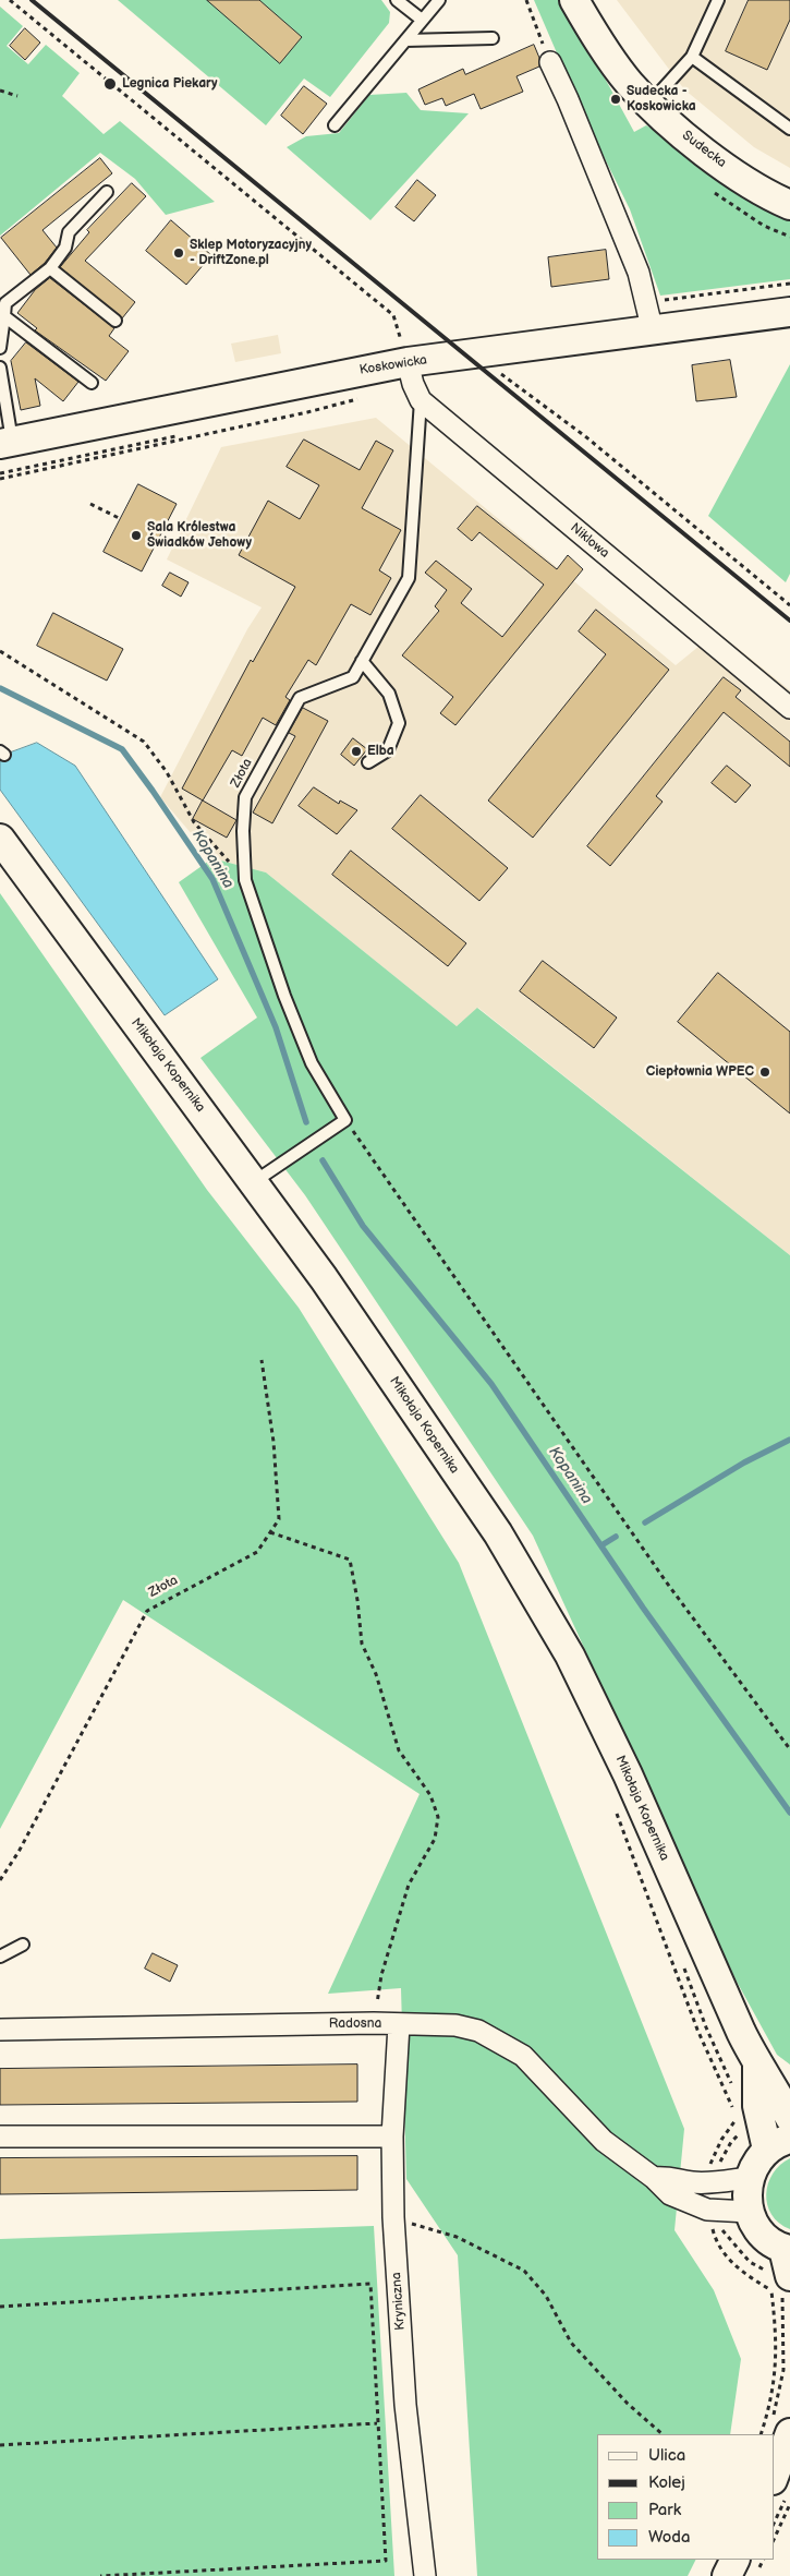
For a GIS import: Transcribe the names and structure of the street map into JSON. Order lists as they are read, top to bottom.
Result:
{
  "streets": {
    "street": [
      "Sudecka",
      "Koskowicka",
      "Niklowa",
      "Mikołaja Kopernika",
      "Radosna",
      "Kryniczna"
    ],
    "lane": ["Złota"]
  },
  "crossings": [
    ["Koskowicka", "Niklowa"],
    ["Niklowa", "Złota"],
    ["Radosna", "Kryniczna"]
  ],
  "water": ["Kopanina"],
  "places": [
    "Legnica Piekary",
    "Sudecka - Koskowicka",
    "Sklep Motoryzacyjny - DriftZone.pl",
    "Sala Królestwa Świadków Jehowy",
    "Elba",
    "Ciepłownia WPEC"
  ],
  "legend": [
    "Ulica",
    "Kolej",
    "Park",
    "Woda"
  ]
}
